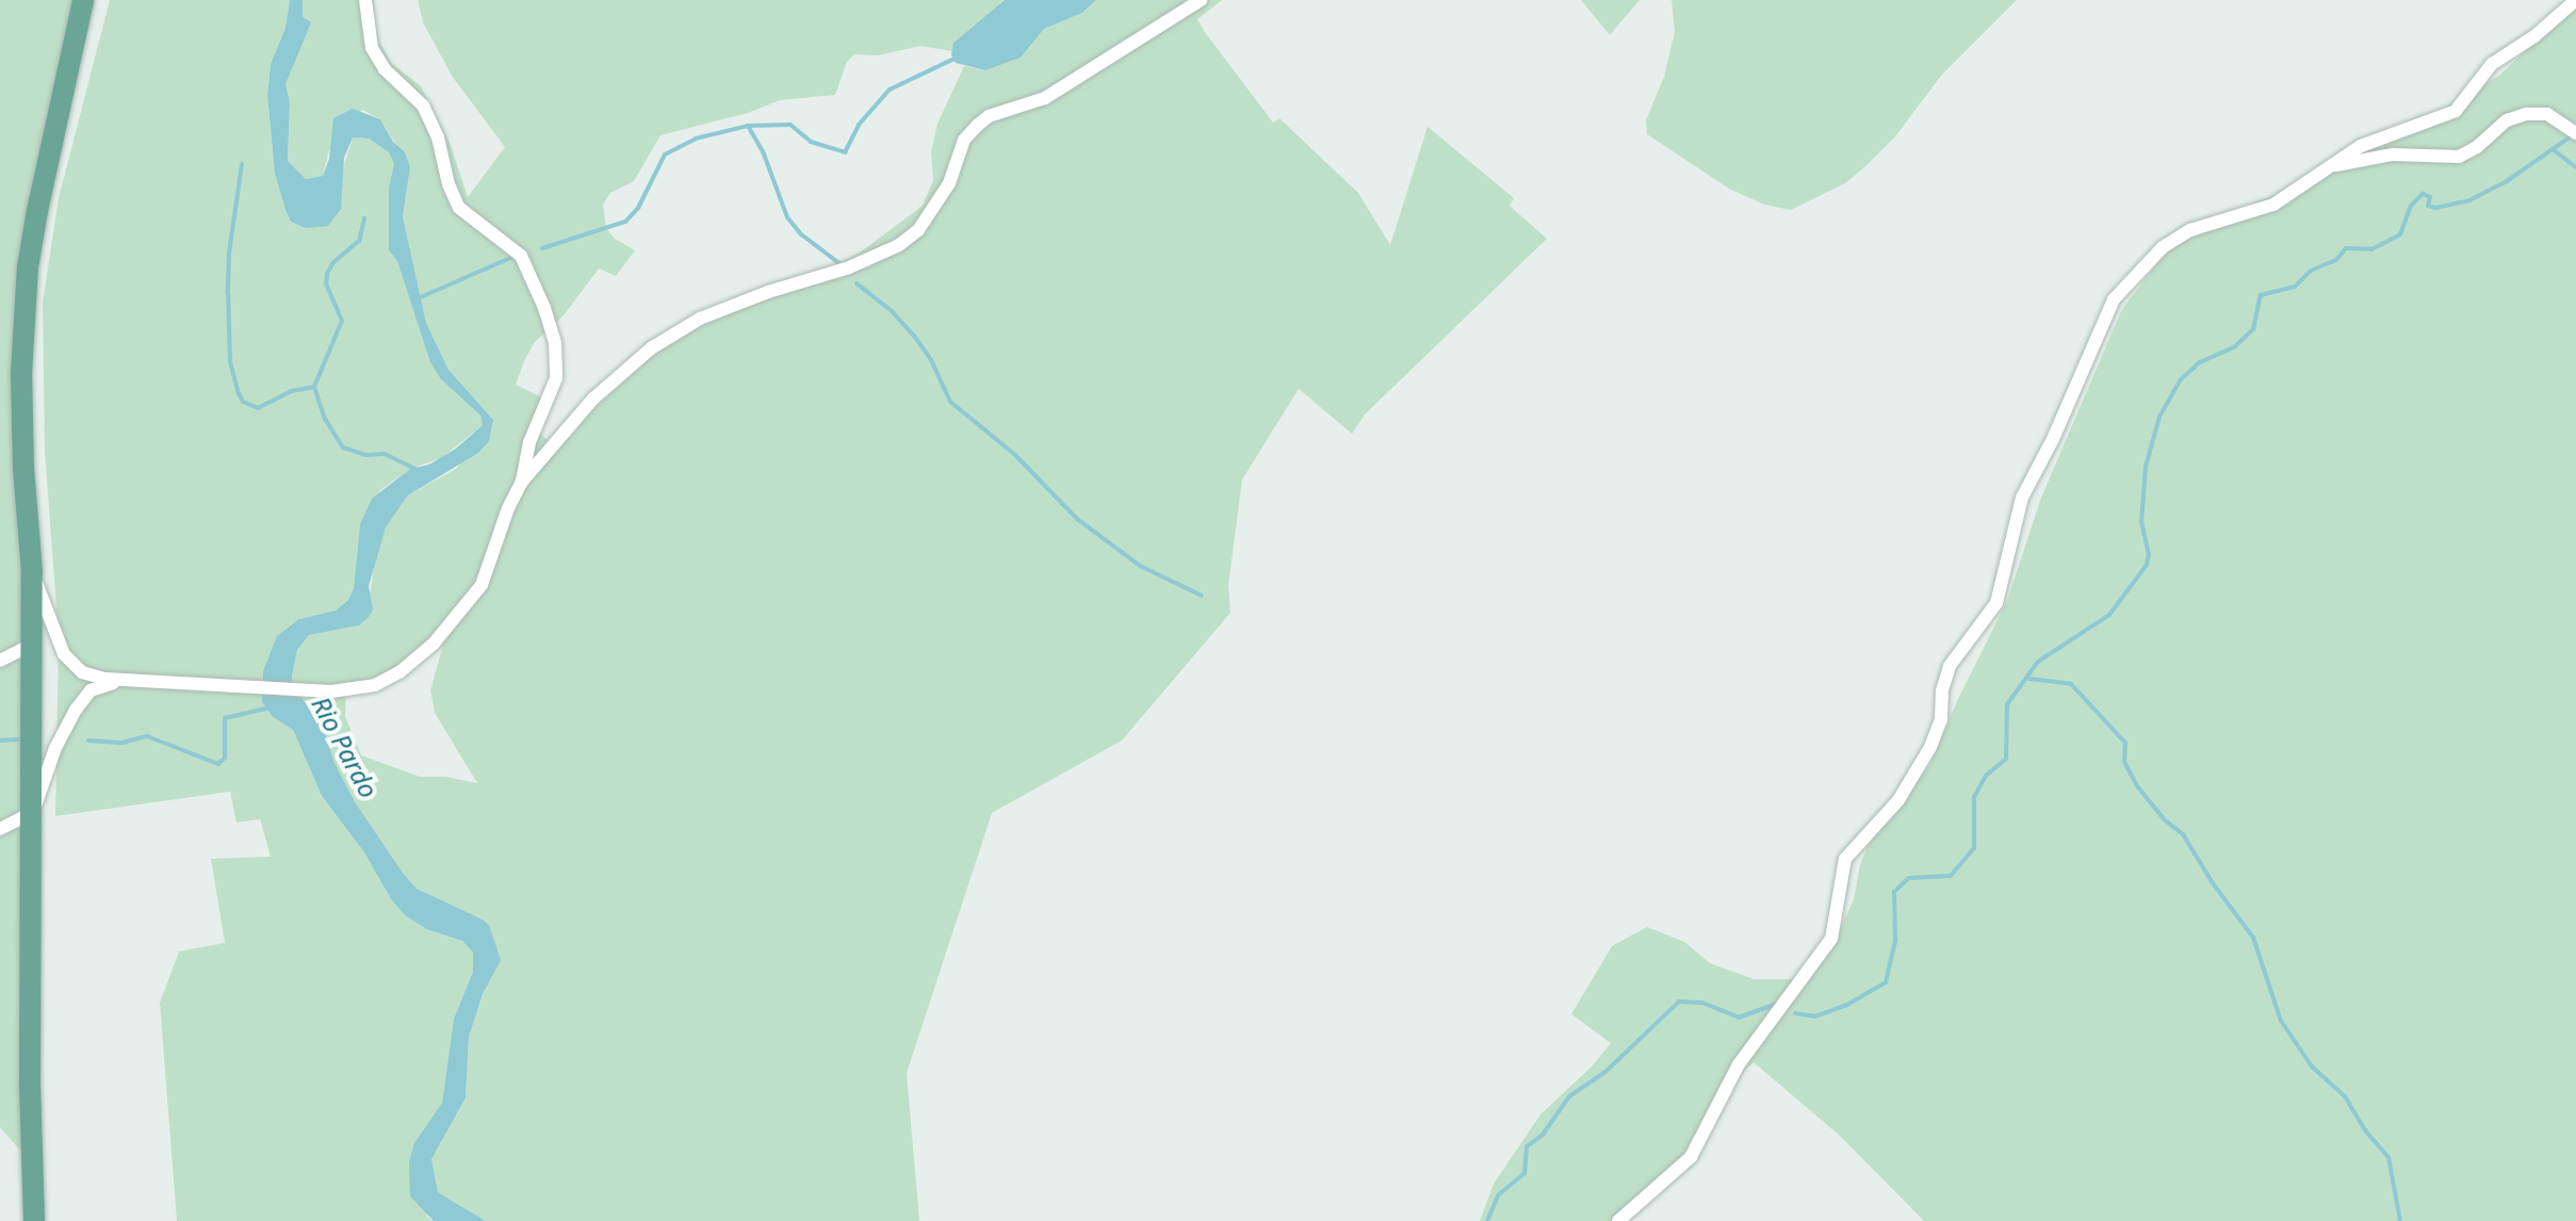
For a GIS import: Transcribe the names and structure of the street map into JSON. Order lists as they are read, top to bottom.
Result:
{
  "water": ["Rio Pardo"]
}
